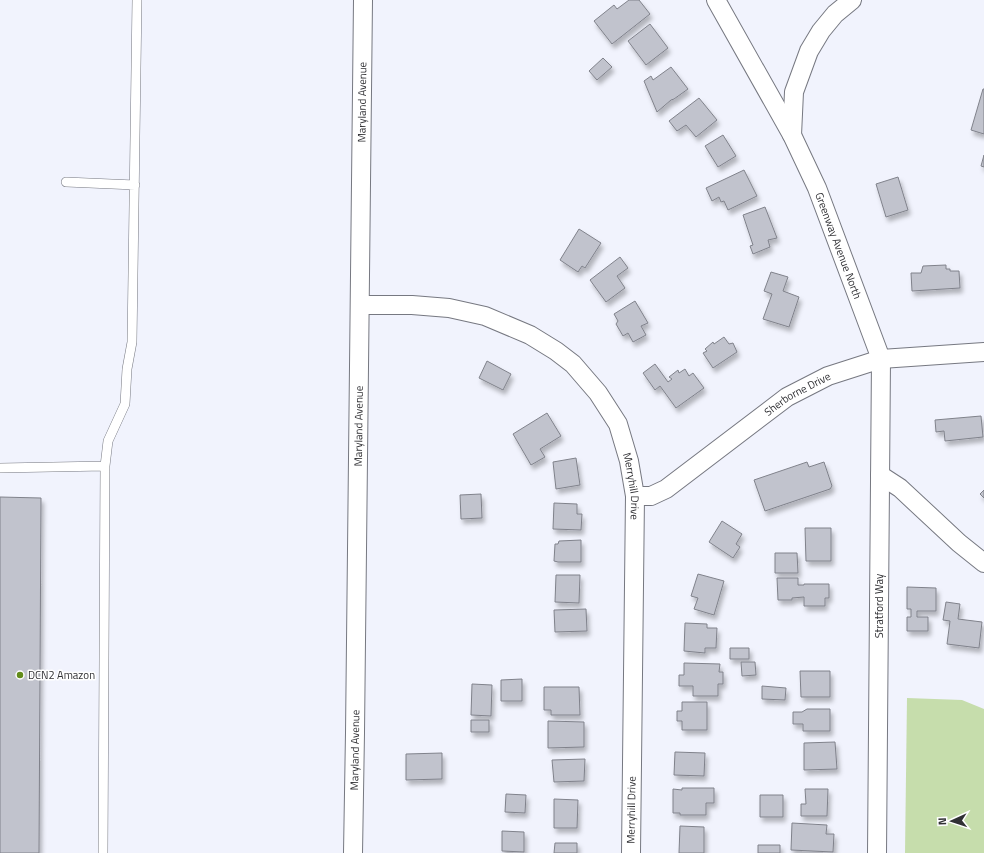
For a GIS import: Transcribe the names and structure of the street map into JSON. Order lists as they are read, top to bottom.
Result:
{
  "streets": {
    "street": [
      "Maryland Avenue",
      "Greenway Avenue North",
      "Sherborne Drive",
      "Merryhill Drive",
      "Stratford Way"
    ]
  },
  "crossings": [
    ["Maryland Avenue", "Merryhill Drive"],
    ["Greenway Avenue North", "Sherborne Drive"],
    ["Greenway Avenue North", "Stratford Way"],
    ["Sherborne Drive", "Merryhill Drive"],
    ["Sherborne Drive", "Stratford Way"]
  ],
  "places": ["DCN2 Amazon"],
  "north": "left"
}
